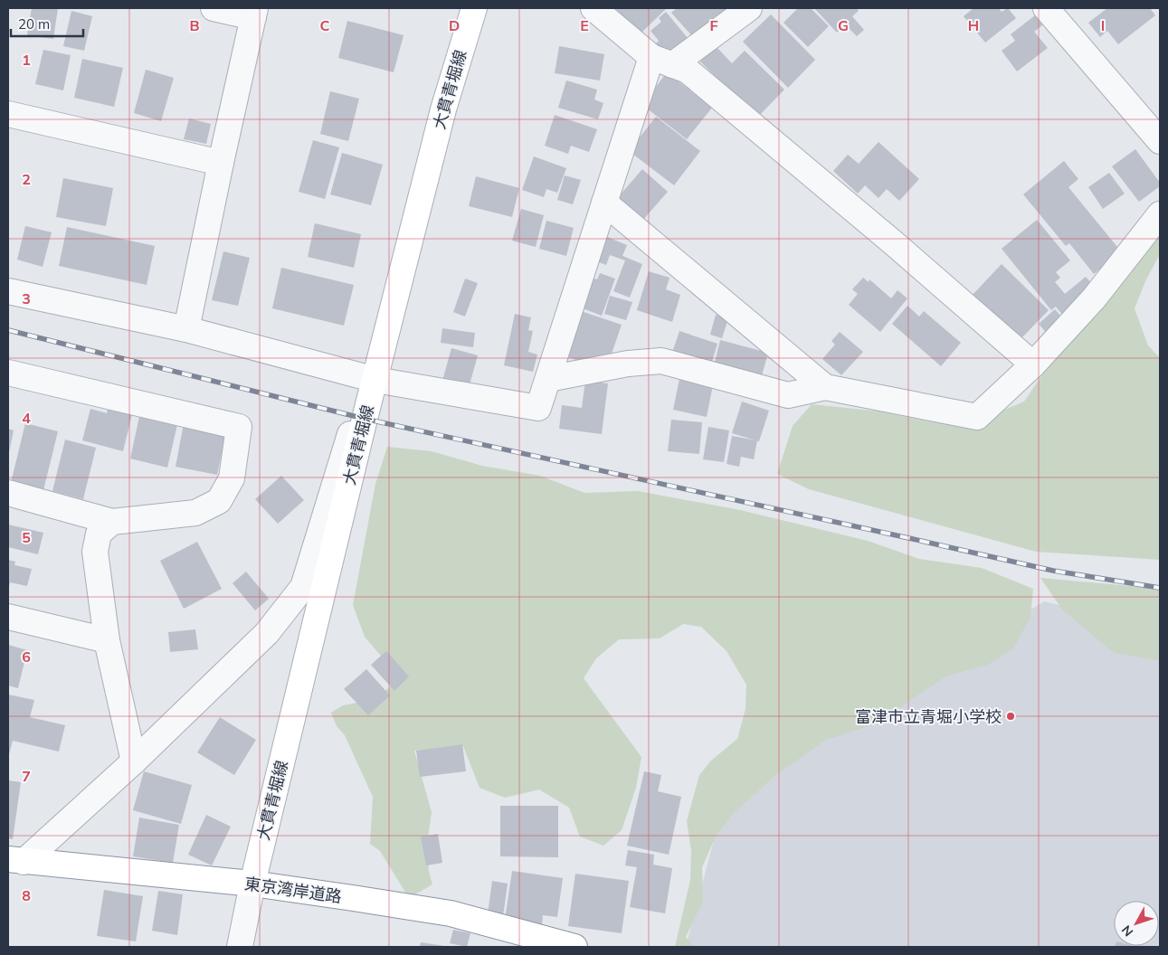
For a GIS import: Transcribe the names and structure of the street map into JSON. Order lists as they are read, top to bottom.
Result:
{
  "streets": {
    "main road": ["大貫青堀線", "東京湾岸道路"]
  },
  "crossings": [
    ["大貫青堀線", "東京湾岸道路"]
  ],
  "places": ["富津市立青堀小学校"],
  "scale_bar": "20 m",
  "north": "bottom left",
  "grid": {
    "columns": [
      "B",
      "C",
      "D",
      "E",
      "F",
      "G",
      "H",
      "I"
    ],
    "rows": [
      "1",
      "2",
      "3",
      "4",
      "5",
      "6",
      "7",
      "8"
    ]
  }
}
